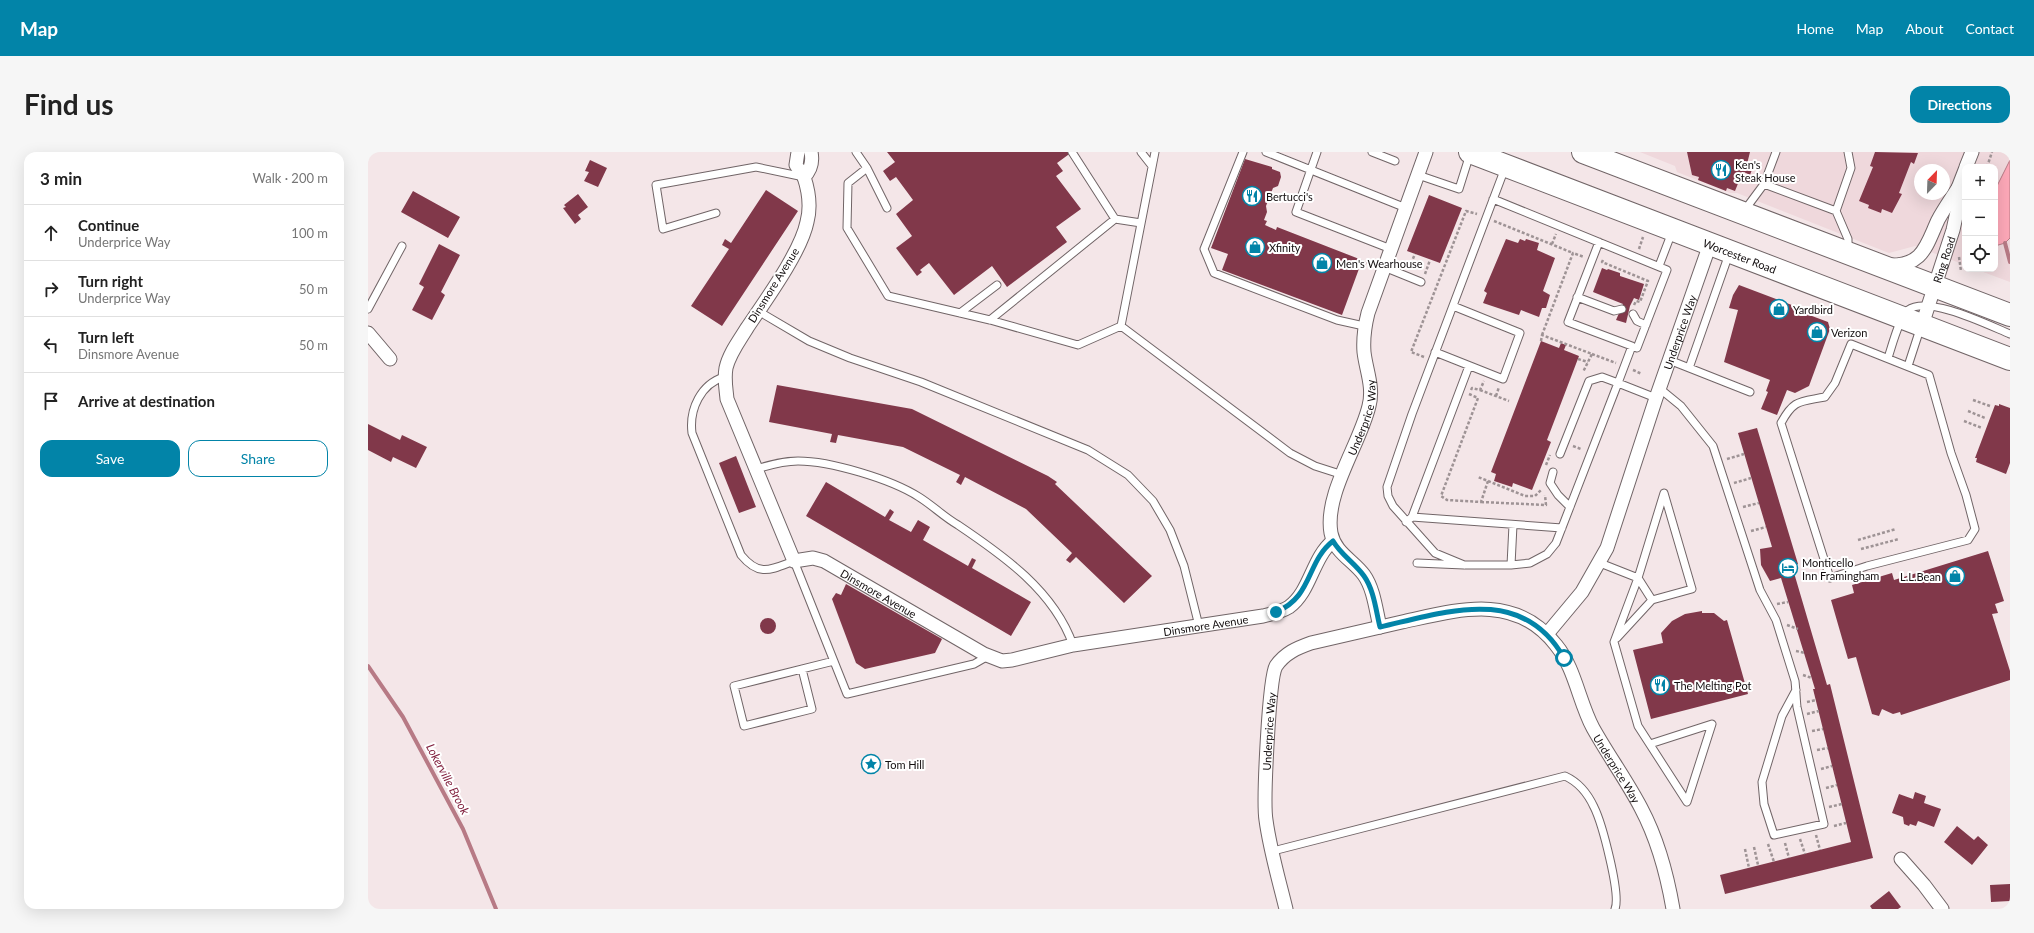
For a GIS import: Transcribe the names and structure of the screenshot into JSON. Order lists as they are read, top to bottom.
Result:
{
  "streets": {
    "highway": ["Worcester Road"],
    "street": ["Ring Road", "Dinsmore Avenue", "Underprice Way"]
  },
  "crossings": [
    ["Worcester Road", "Ring Road"],
    ["Worcester Road", "Underprice Way"],
    ["Dinsmore Avenue", "Underprice Way"]
  ],
  "water": ["Lokerville Brook"],
  "places": {
    "restaurant": ["Ken's Steak House", "Bertucci's", "The Melting Pot"],
    "shop": [
      "Xfinity",
      "Men's Wearhouse",
      "Yardbird",
      "Verizon",
      "L.L.Bean"
    ],
    "hotel": ["Monticello Inn Framingham"],
    "place": ["Tom Hill"]
  },
  "north": "top right",
  "page": {
    "header": "Map",
    "nav": [
      "Home",
      "Map",
      "About",
      "Contact"
    ],
    "buttons": [
      "Directions",
      ["Save", "Share"]
    ],
    "title": "Find us",
    "heading": ["3 min", "Walk · 200 m"],
    "map_buttons": ["+", "−"],
    "list": [
      ["Continue", "Underprice Way", "100 m"],
      ["Turn right", "Underprice Way", "50 m"],
      ["Turn left", "Dinsmore Avenue", "50 m"],
      "Arrive at destination"
    ]
  }
}
